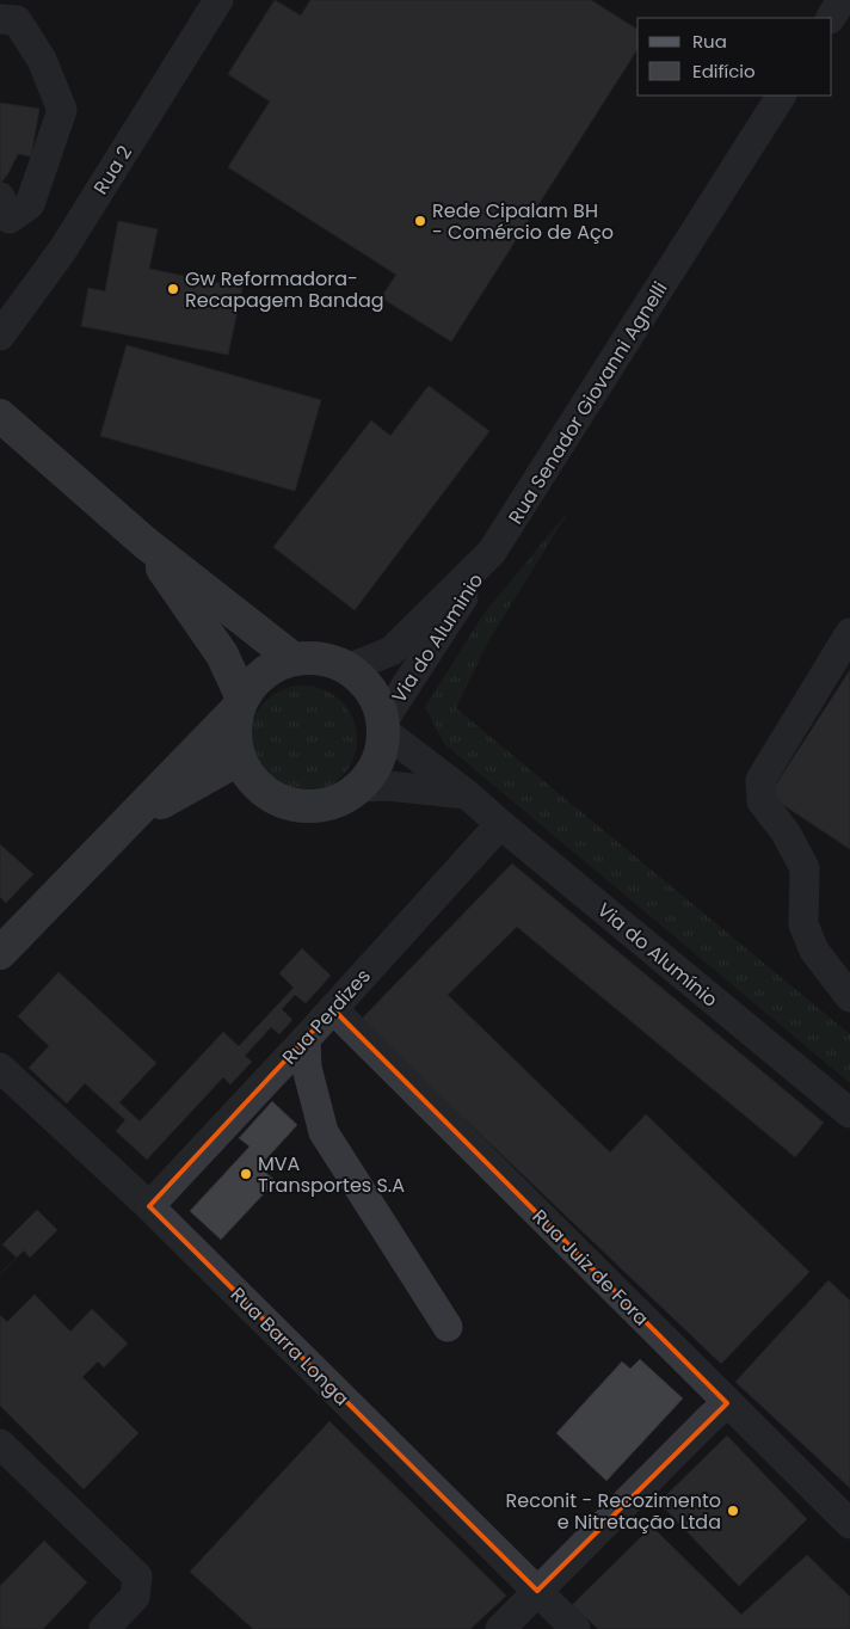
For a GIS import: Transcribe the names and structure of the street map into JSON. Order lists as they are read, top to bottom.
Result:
{
  "streets": {
    "street": [
      "Rua 2",
      "Rua Senador Giovanni Agnelli",
      "Via do Aluminio",
      "Via do Alumínio",
      "Rua Perdizes",
      "Rua Juiz de Fora",
      "Rua Barra Longa"
    ]
  },
  "crossings": [
    ["Rua Senador Giovanni Agnelli", "Via do Aluminio"],
    ["Rua Senador Giovanni Agnelli", "Via do Alumínio"],
    ["Via do Aluminio", "Via do Alumínio"],
    ["Via do Alumínio", "Rua Perdizes"],
    ["Rua Perdizes", "Rua Juiz de Fora"],
    ["Rua Perdizes", "Rua Barra Longa"]
  ],
  "places": [
    "Rede Cipalam BH - Comércio de Aço",
    "Gw Reformadora- Recapagem Bandag",
    "MVA Transportes S.A",
    "Reconit - Recozimento e Nitretação Ltda"
  ],
  "legend": ["Rua", "Edifício"]
}
